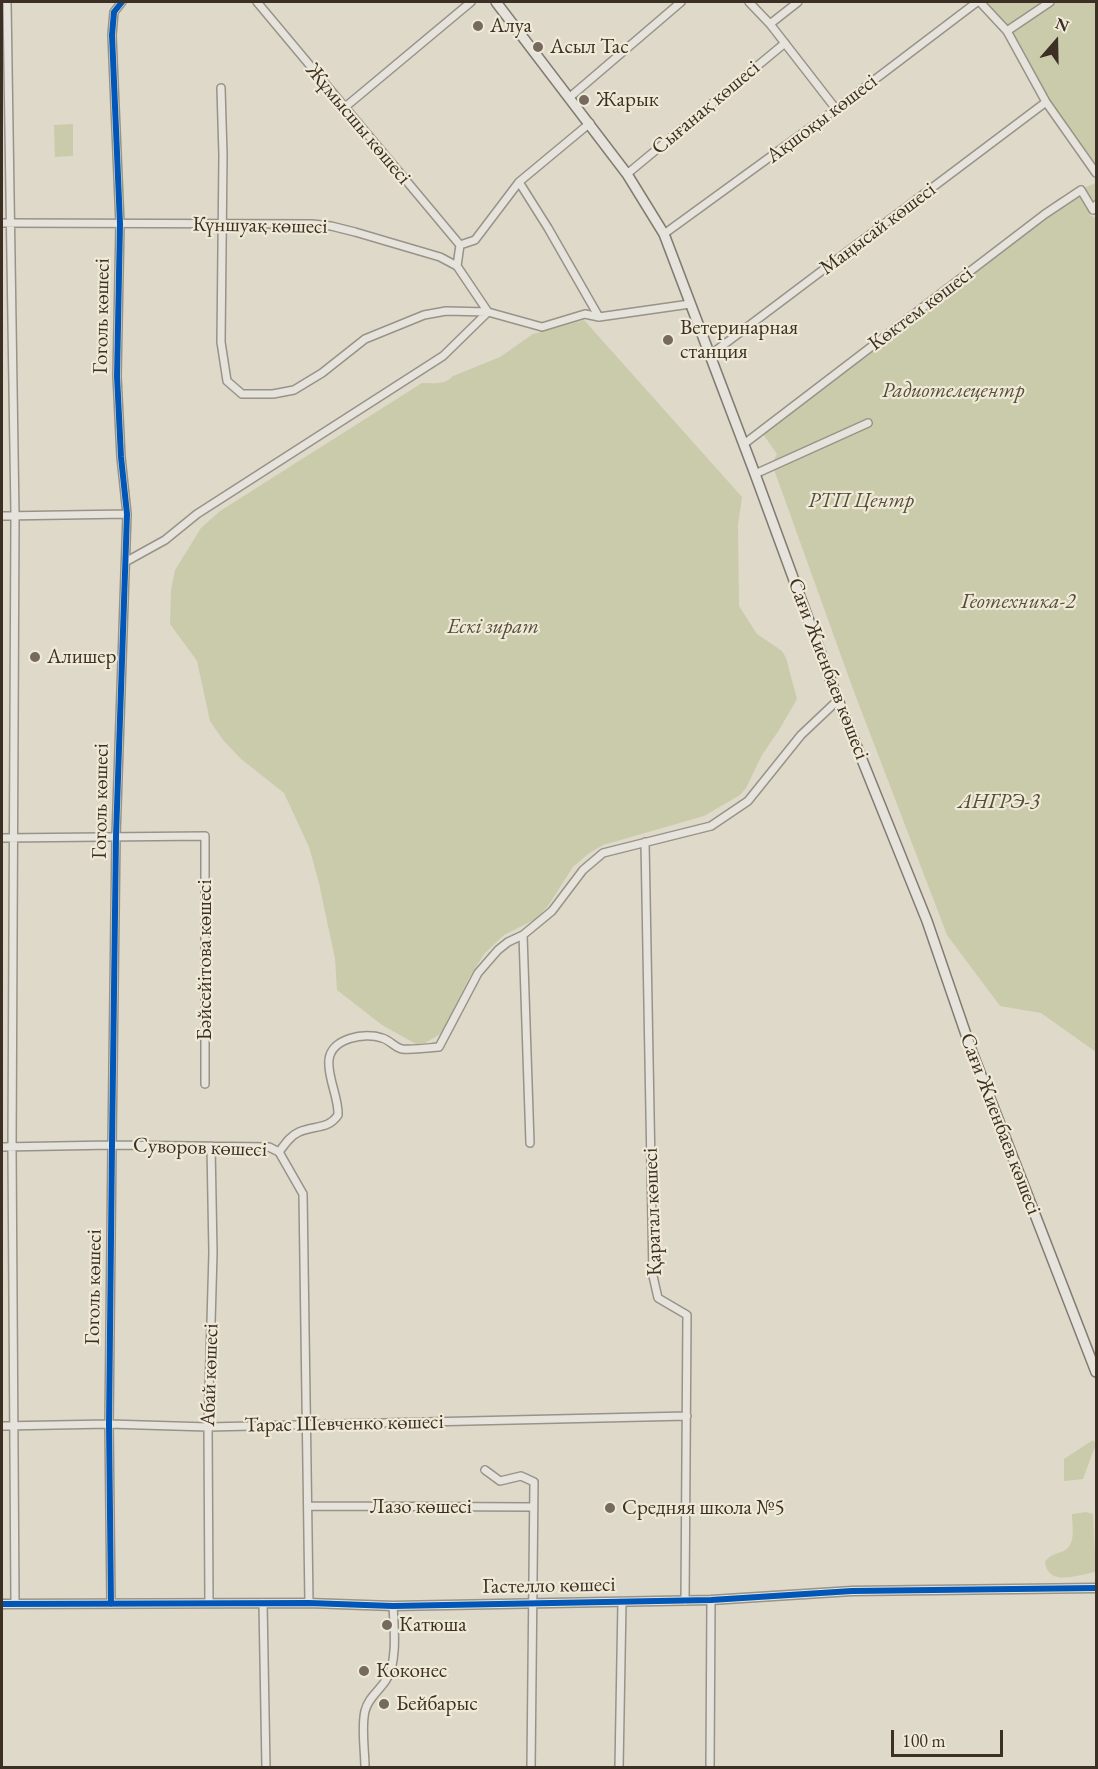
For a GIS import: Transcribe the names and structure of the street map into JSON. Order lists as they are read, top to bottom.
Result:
{
  "streets": {
    "main road": ["Сағи Жиенбаев көшесі"],
    "street": [
      "Сығанақ көшесі",
      "Ақшоқы көшесі",
      "Жұмысшы көшесі",
      "Күншуақ көшесі",
      "Маңысай көшесі",
      "Көктем көшесі",
      "Гоголь көшесі",
      "Бәйсейітова көшесі",
      "Суворов көшесі",
      "Қаратал көшесі",
      "Абай көшесі",
      "Тарас Шевченко көшесі",
      "Лазо көшесі",
      "Гастелло көшесі"
    ]
  },
  "crossings": [
    ["Сығанақ көшесі", "Сағи Жиенбаев көшесі"],
    ["Ақшоқы көшесі", "Сағи Жиенбаев көшесі"],
    ["Күншуақ көшесі", "Гоголь көшесі"],
    ["Маңысай көшесі", "Сағи Жиенбаев көшесі"],
    ["Көктем көшесі", "Сағи Жиенбаев көшесі"],
    ["Гоголь көшесі", "Бәйсейітова көшесі"],
    ["Гоголь көшесі", "Суворов көшесі"],
    ["Гоголь көшесі", "Тарас Шевченко көшесі"],
    ["Гоголь көшесі", "Гастелло көшесі"],
    ["Суворов көшесі", "Абай көшесі"],
    ["Суворов көшесі", "Тарас Шевченко көшесі"],
    ["Қаратал көшесі", "Тарас Шевченко көшесі"],
    ["Қаратал көшесі", "Гастелло көшесі"],
    ["Абай көшесі", "Тарас Шевченко көшесі"],
    ["Абай көшесі", "Гастелло көшесі"],
    ["Лазо көшесі", "Гастелло көшесі"]
  ],
  "parks": [
    "Радиотелецентр",
    "РТП Центр",
    "Геотехника-2",
    "Ескі зират",
    "АНГРЭ-3"
  ],
  "places": [
    "Алуа",
    "Асыл Тас",
    "Жарык",
    "Ветеринарная станция",
    "Алишер",
    "Средняя школа №5",
    "Катюша",
    "Коконес",
    "Бейбарыс"
  ],
  "scale_bar": "100 m",
  "north": "top"
}
